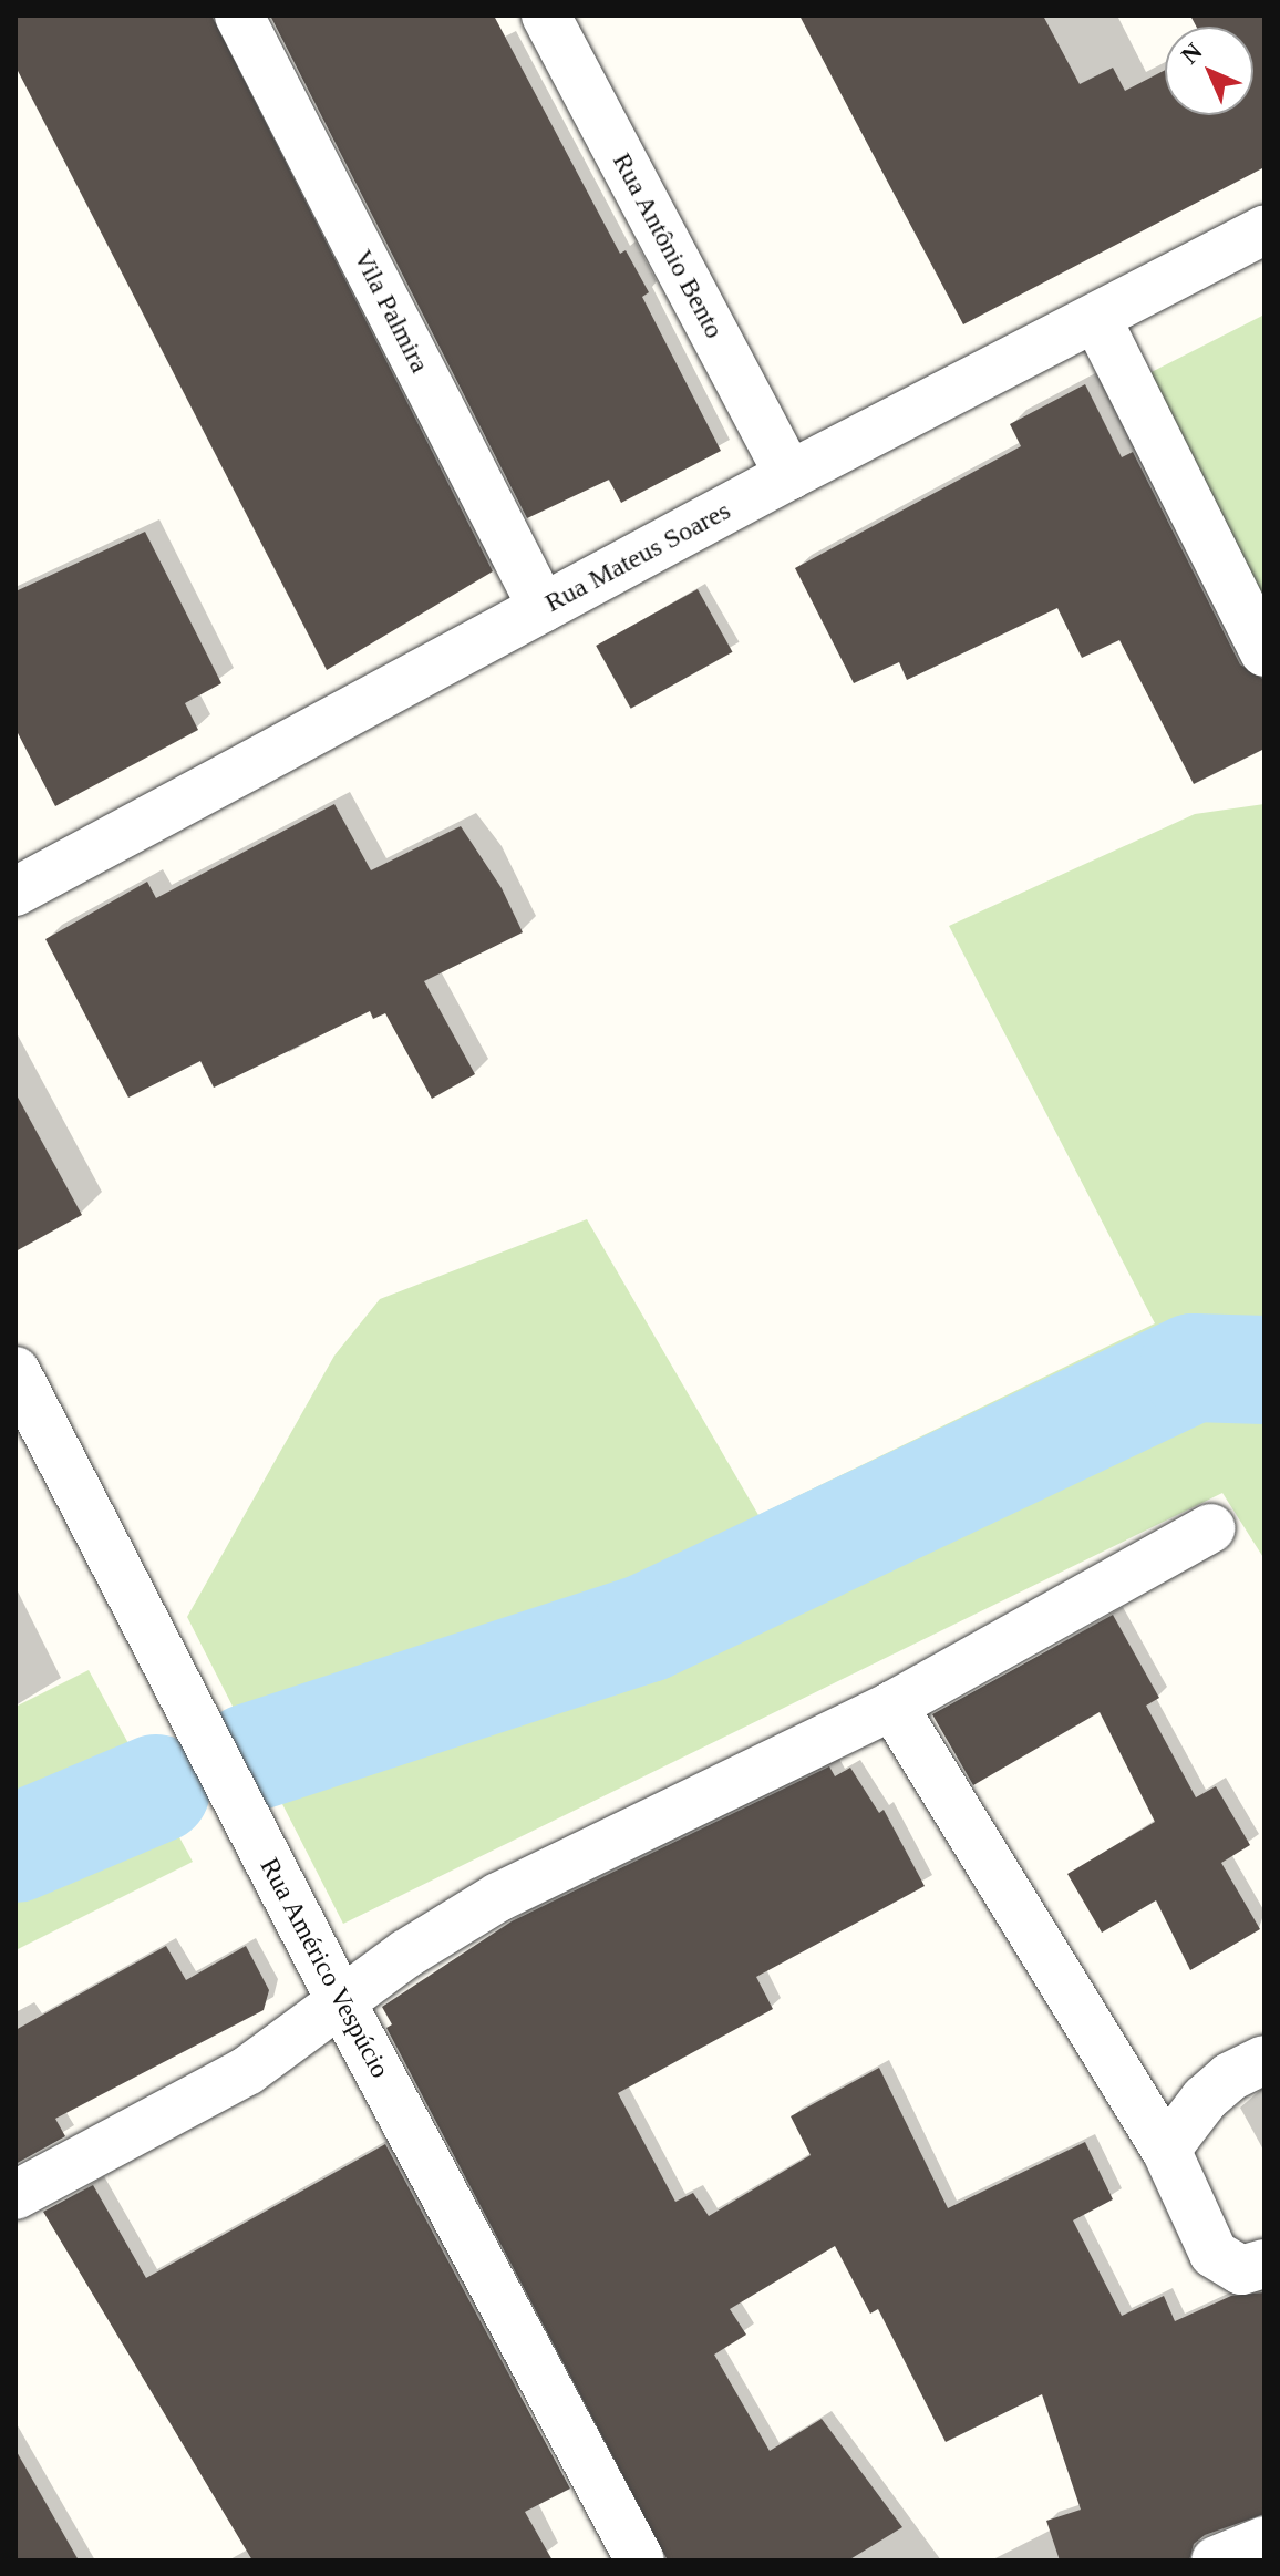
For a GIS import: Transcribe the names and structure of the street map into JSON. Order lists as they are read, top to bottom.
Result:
{
  "streets": {
    "street": [
      "Rua Antônio Bento",
      "Vila Palmira",
      "Rua Mateus Soares",
      "Rua Américo Vespúcio"
    ]
  },
  "crossings": [
    ["Rua Antônio Bento", "Rua Mateus Soares"],
    ["Vila Palmira", "Rua Mateus Soares"]
  ],
  "north": "top left"
}
